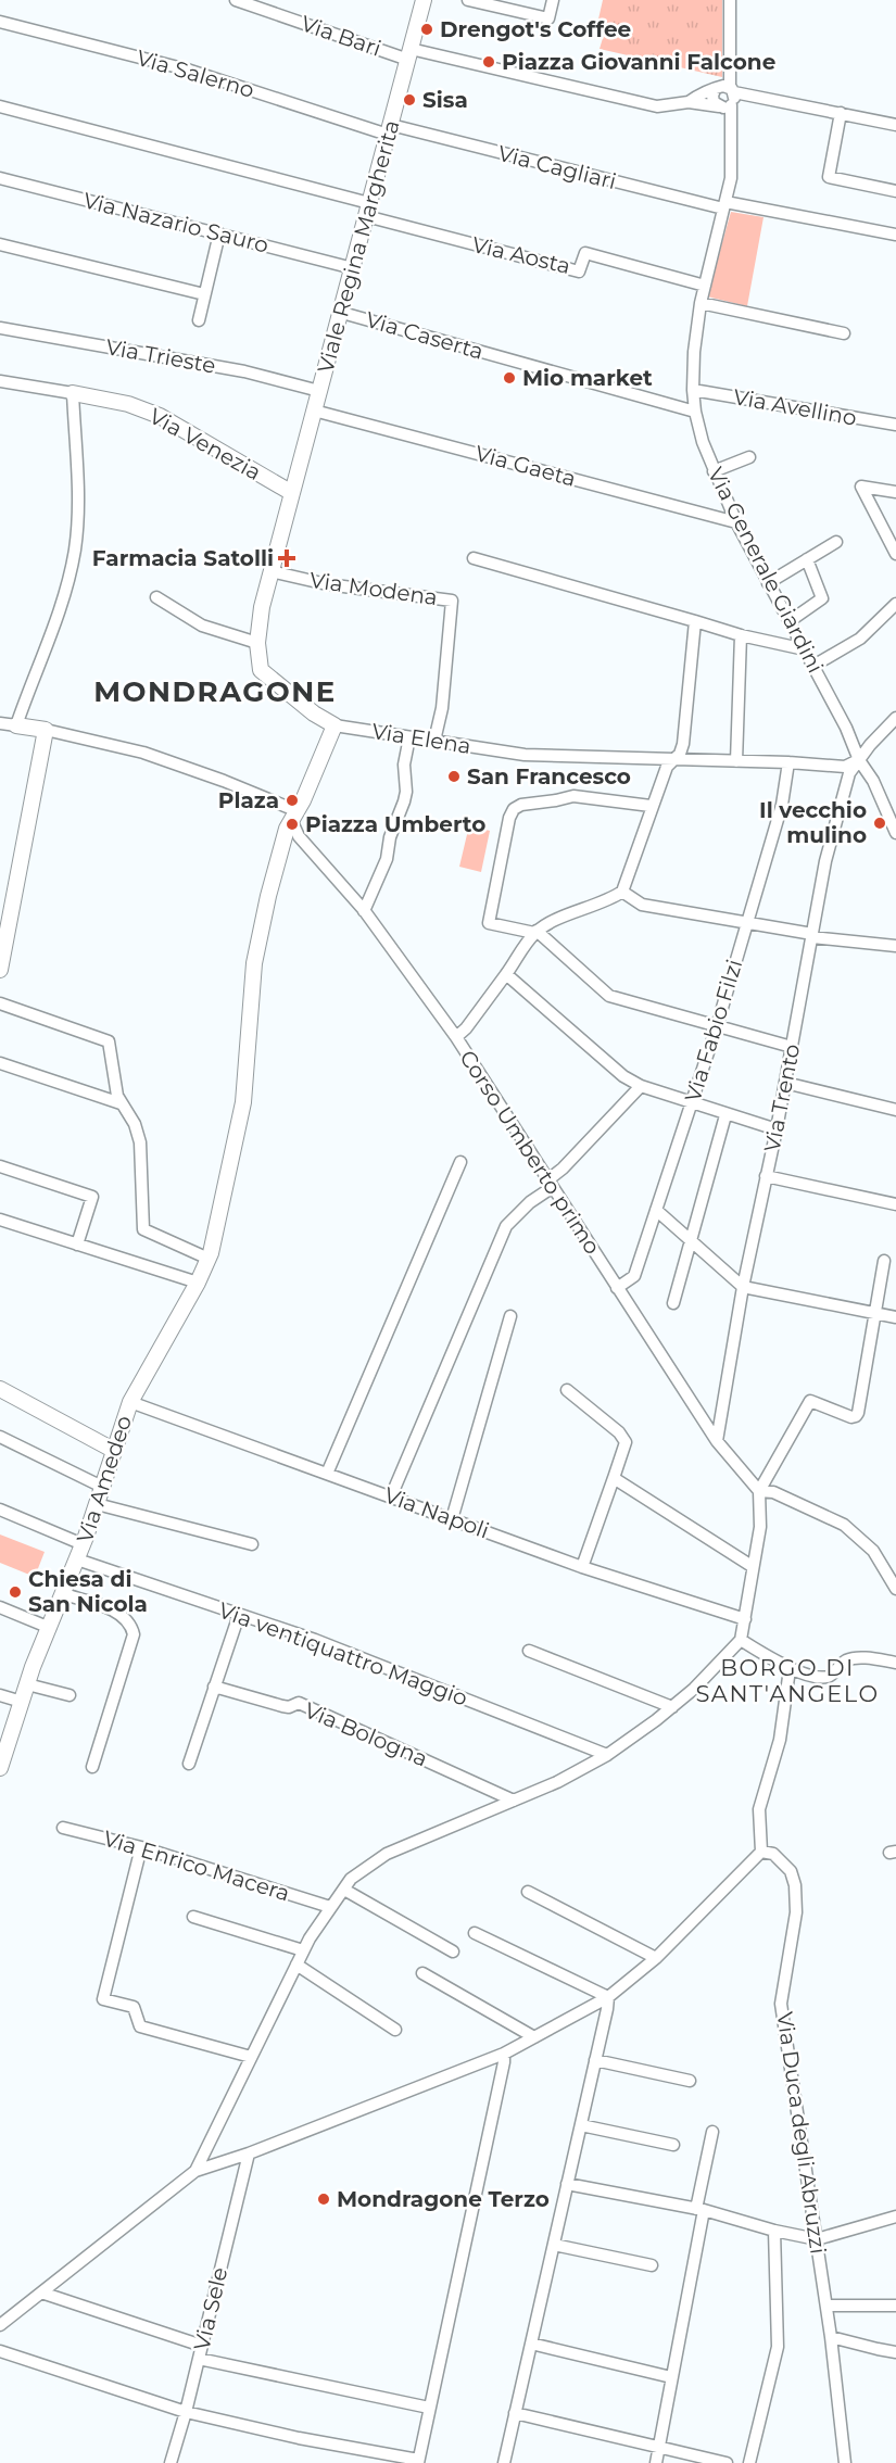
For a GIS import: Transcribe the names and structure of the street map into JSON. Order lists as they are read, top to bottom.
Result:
{
  "streets": {
    "street": [
      "Via Bari",
      "Via Salerno",
      "Via Cagliari",
      "Via Nazario Sauro",
      "Viale Regina Margherita",
      "Via Aosta",
      "Via Caserta",
      "Via Trieste",
      "Via Avellino",
      "Via Venezia",
      "Via Gaeta",
      "Via Generale Giardini",
      "Via Modena",
      "Via Elena",
      "Via Fabio Filzi",
      "Via Trento",
      "Corso Umberto primo",
      "Via Amedeo",
      "Via Napoli",
      "Via ventiquattro Maggio",
      "Via Bologna",
      "Via Enrico Macera",
      "Via Duca degli Abruzzi",
      "Via Sele"
    ]
  },
  "crossings": [
    ["Via Bari", "Viale Regina Margherita"],
    ["Via Salerno", "Via Cagliari"],
    ["Via Salerno", "Viale Regina Margherita"],
    ["Via Cagliari", "Viale Regina Margherita"],
    ["Via Cagliari", "Via Generale Giardini"],
    ["Via Nazario Sauro", "Viale Regina Margherita"],
    ["Viale Regina Margherita", "Via Aosta"],
    ["Viale Regina Margherita", "Via Caserta"],
    ["Viale Regina Margherita", "Via Trieste"],
    ["Viale Regina Margherita", "Via Venezia"],
    ["Viale Regina Margherita", "Via Gaeta"],
    ["Viale Regina Margherita", "Via Elena"],
    ["Via Aosta", "Via Generale Giardini"],
    ["Via Caserta", "Via Generale Giardini"],
    ["Via Avellino", "Via Generale Giardini"],
    ["Via Venezia", "Via Elena"],
    ["Via Gaeta", "Via Generale Giardini"],
    ["Via Generale Giardini", "Via Elena"],
    ["Via Generale Giardini", "Via Trento"],
    ["Via Modena", "Via Elena"],
    ["Via Elena", "Via Fabio Filzi"],
    ["Via Elena", "Via Trento"],
    ["Via Elena", "Via Amedeo"],
    ["Via Fabio Filzi", "Corso Umberto primo"],
    ["Via Trento", "Corso Umberto primo"],
    ["Corso Umberto primo", "Via Amedeo"],
    ["Via Amedeo", "Via Napoli"],
    ["Via Amedeo", "Via ventiquattro Maggio"]
  ],
  "districts": ["MONDRAGONE", "BORGO DI SANT'ANGELO"],
  "places": {
    "other": [
      "Drengot's Coffee",
      "Piazza Giovanni Falcone",
      "Sisa",
      "Mio market",
      "San Francesco",
      "Plaza",
      "Il vecchio mulino",
      "Piazza Umberto",
      "Chiesa di San Nicola",
      "Mondragone Terzo"
    ],
    "health": ["Farmacia Satolli"]
  }
}
